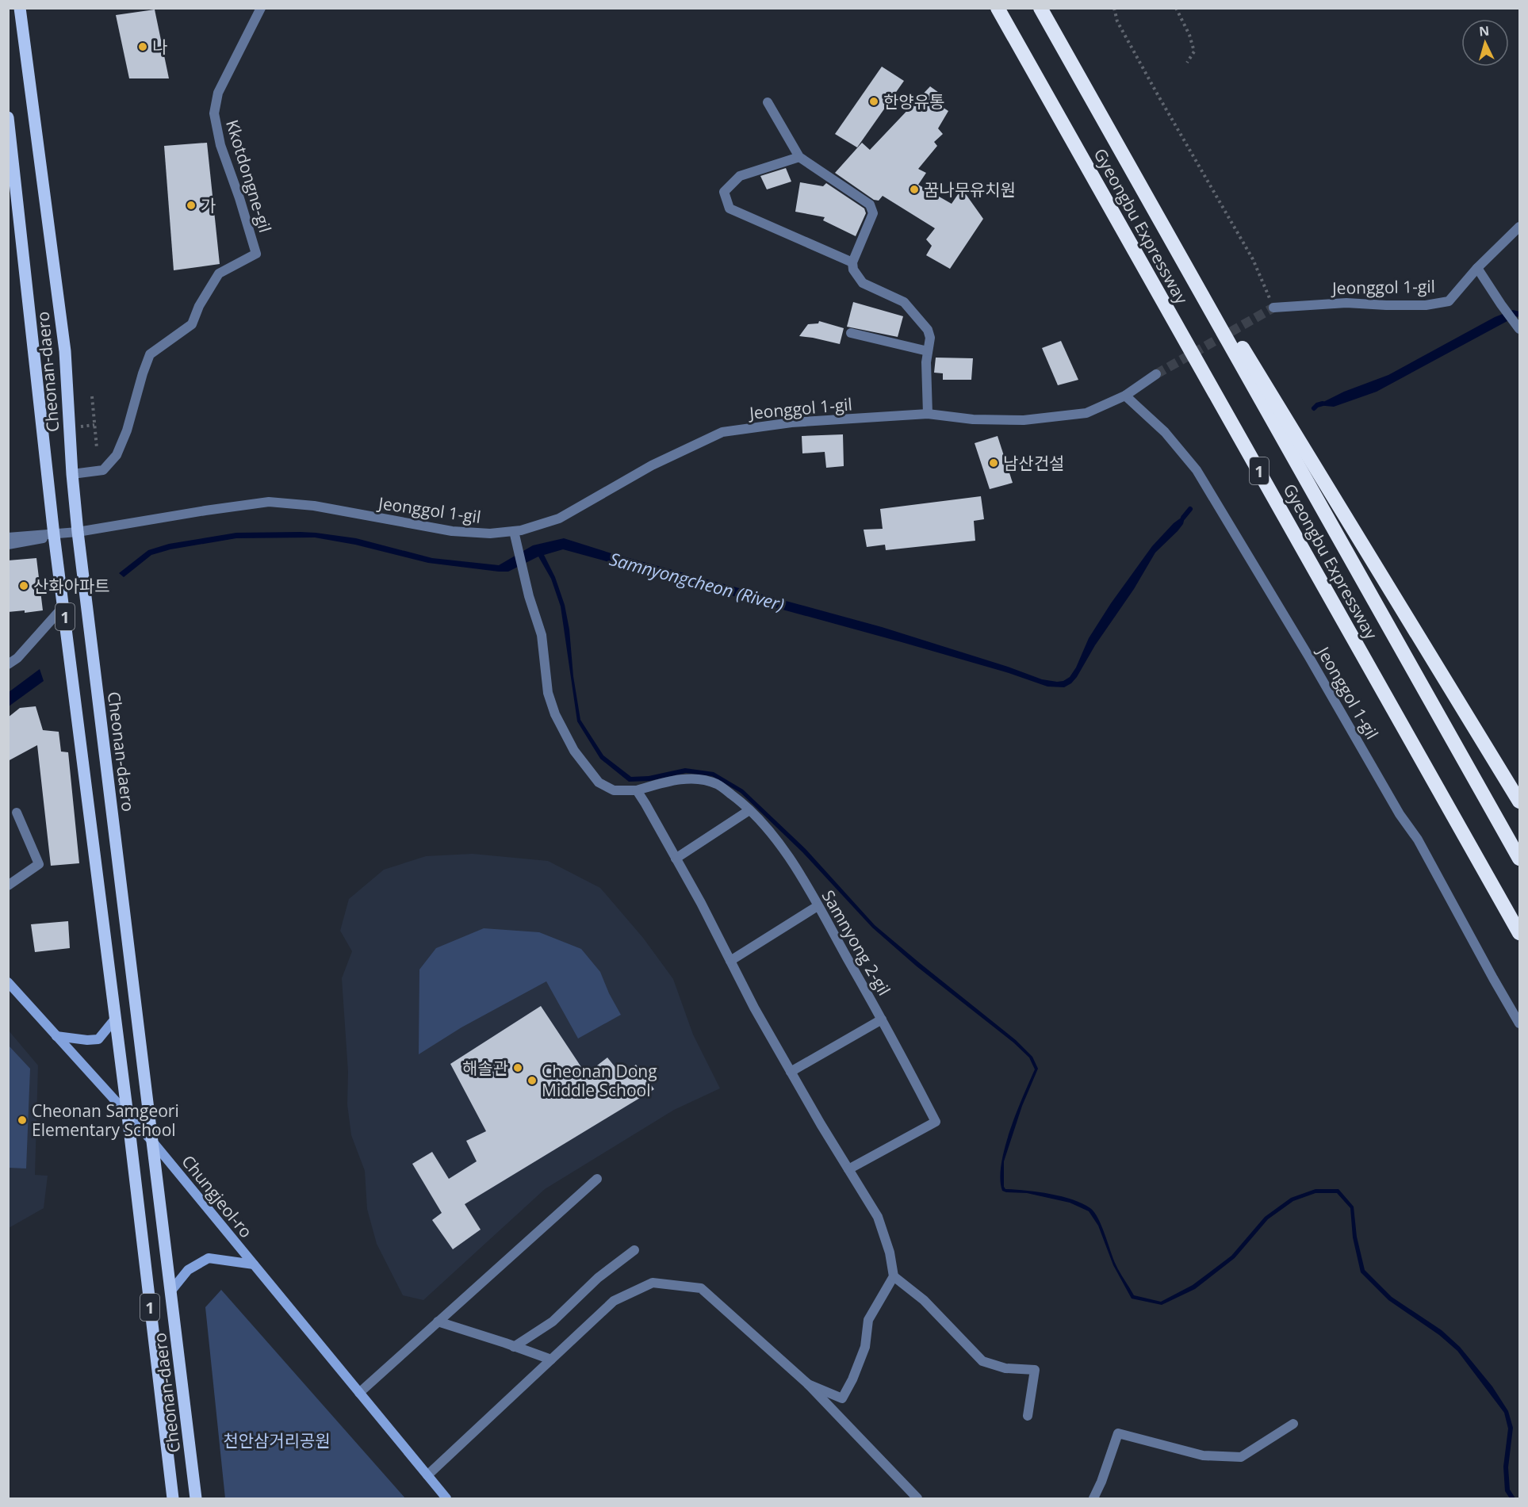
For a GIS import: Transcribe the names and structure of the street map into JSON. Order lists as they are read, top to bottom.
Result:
{
  "streets": {
    "highway": ["Gyeongbu Expressway", "1"],
    "main road": ["Cheonan-daero"],
    "street": [
      "Kkotdongne-gil",
      "Jeonggol 1-gil",
      "Samnyong 2-gil",
      "Chungjeol-ro"
    ]
  },
  "crossings": [
    ["Kkotdongne-gil", "Cheonan-daero"],
    ["Jeonggol 1-gil", "Cheonan-daero"],
    ["Jeonggol 1-gil", "Samnyong 2-gil"],
    ["Cheonan-daero", "Chungjeol-ro"]
  ],
  "water": ["Samnyongcheon (River)"],
  "parks": ["천안삼거리공원"],
  "places": [
    "나",
    "한양유통",
    "꿈나무유치원",
    "가",
    "남산건설",
    "산화아파트",
    "해솔관",
    "Cheonan Dong Middle School",
    "Cheonan Samgeori Elementary School"
  ],
  "north": "top"
}
